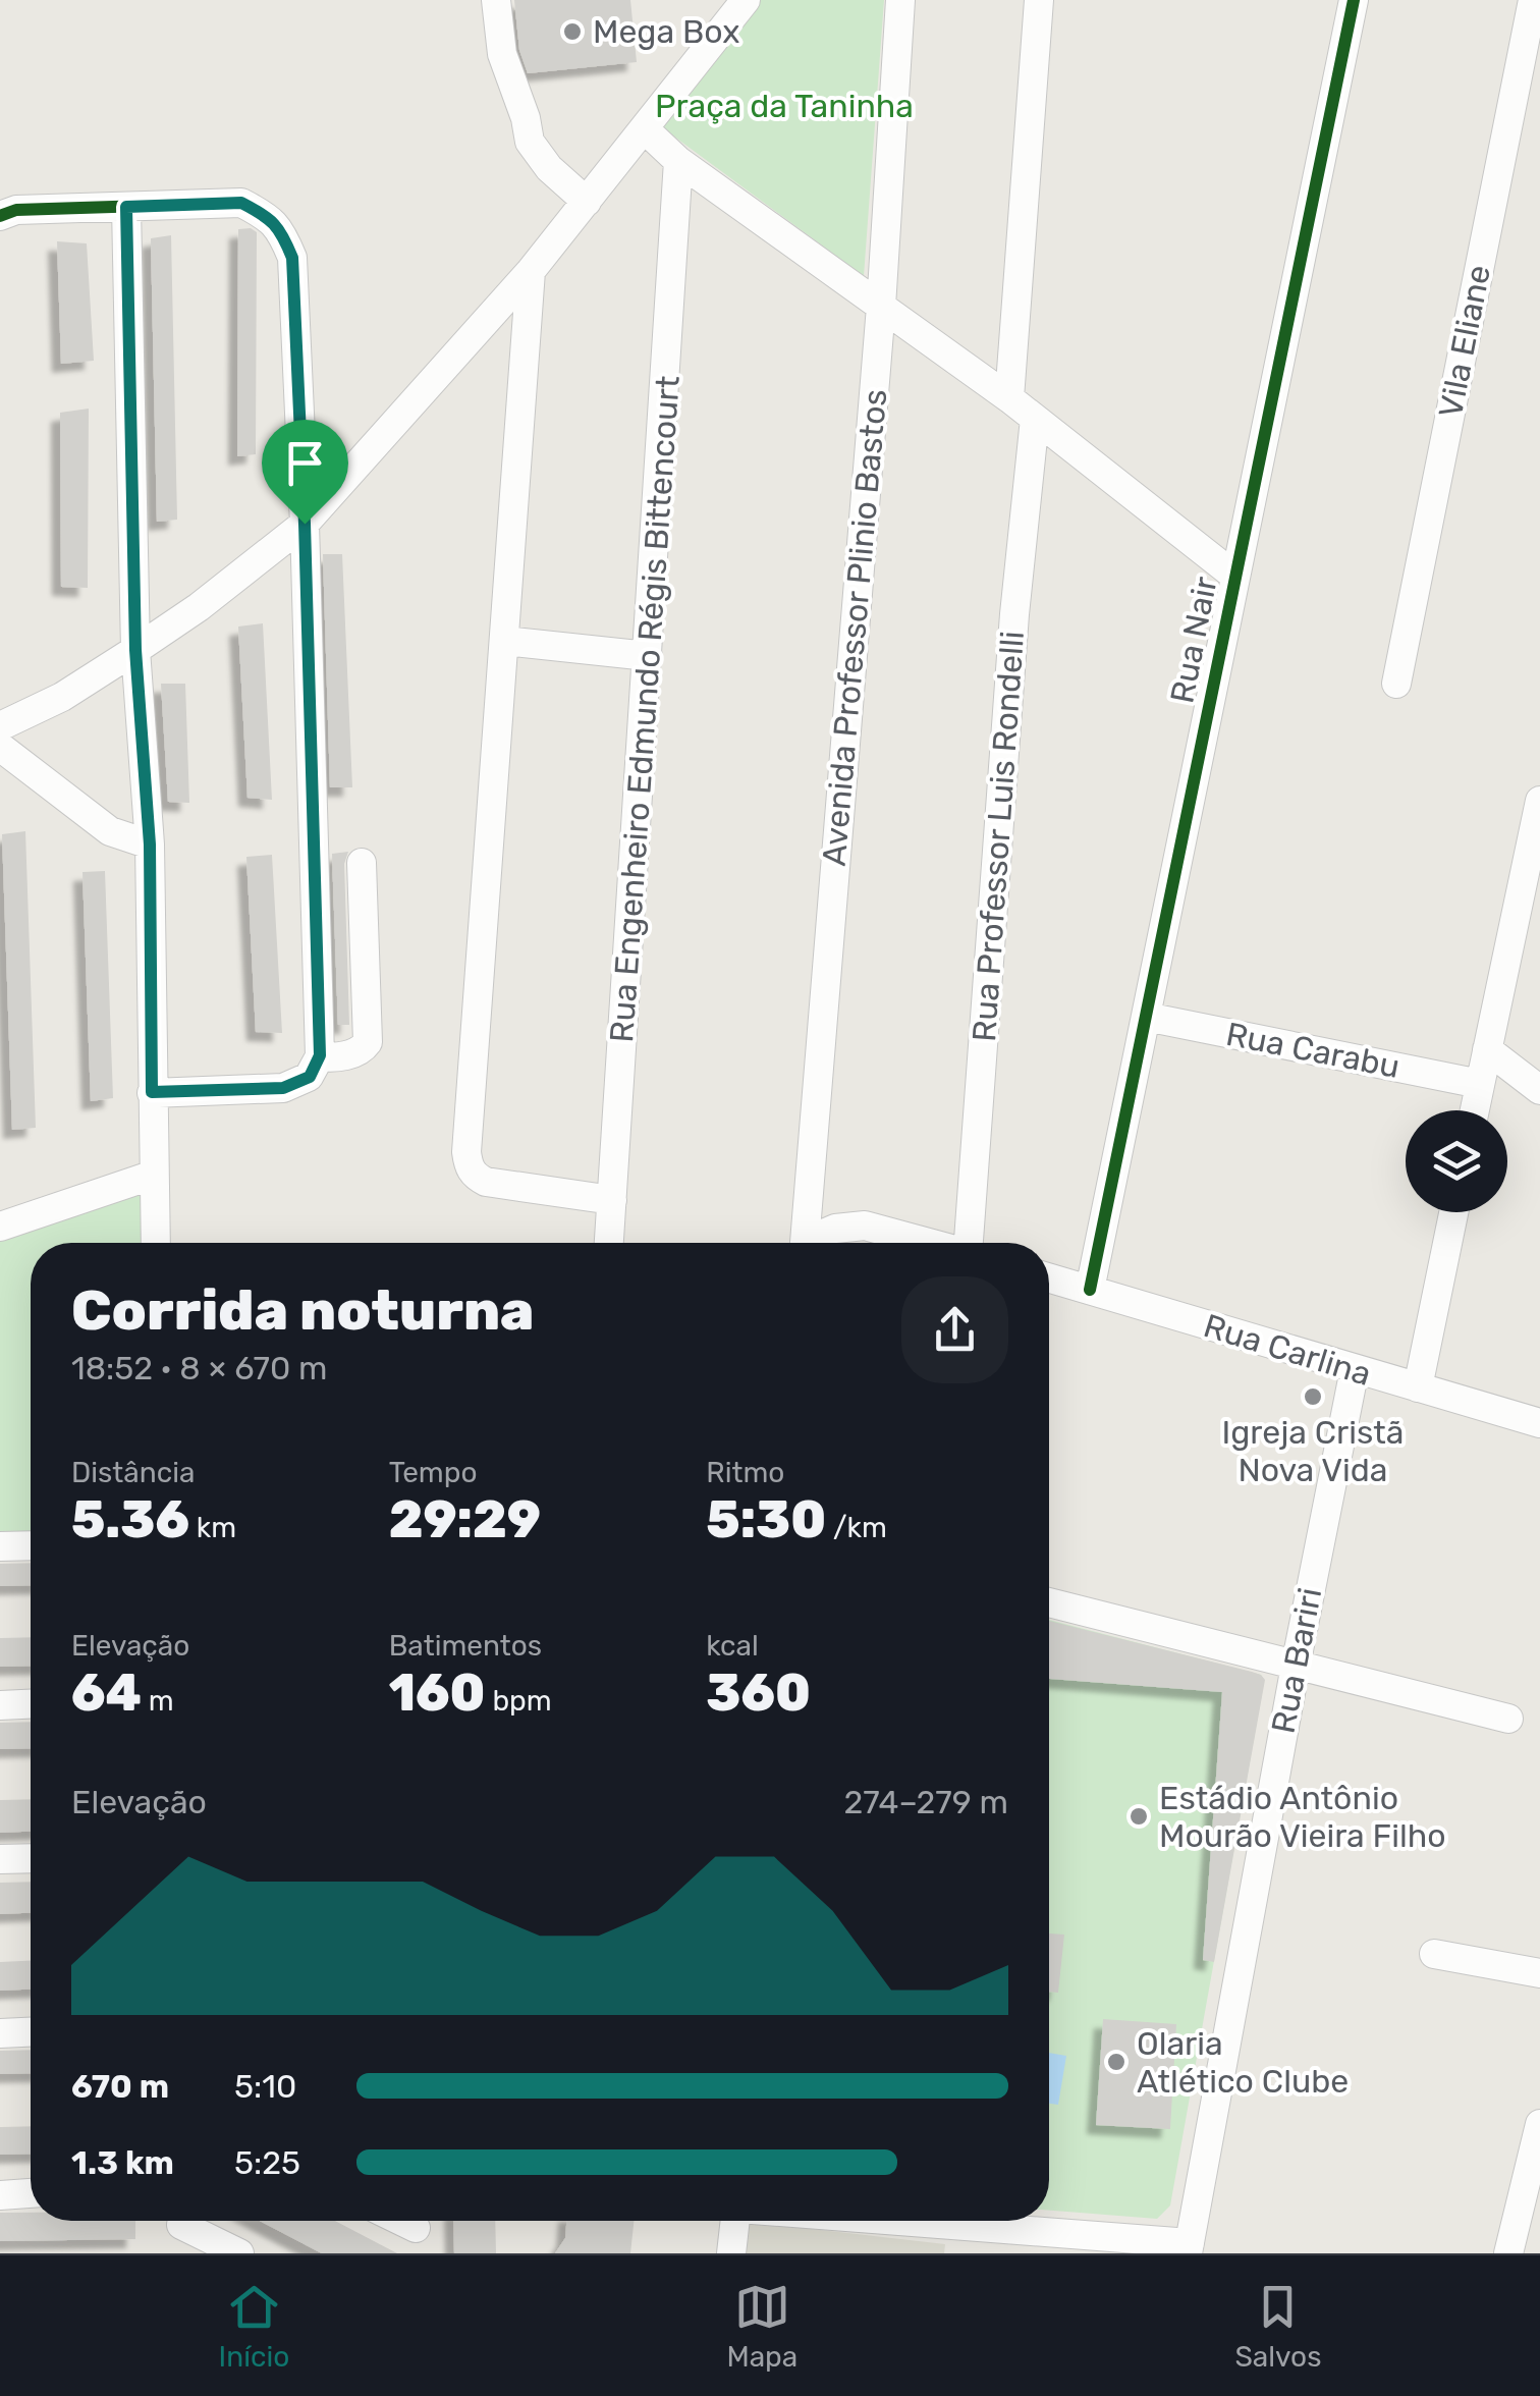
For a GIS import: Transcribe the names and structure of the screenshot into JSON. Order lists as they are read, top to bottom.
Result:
{
  "streets": {
    "street": [
      "Vila Eliane",
      "Avenida Professor Plinio Bastos",
      "Rua Nair",
      "Rua Engenheiro Edmundo Régis Bittencourt",
      "Rua Professor Luis Rondelli",
      "Rua Carabu",
      "Rua Carlina",
      "Rua Bariri"
    ]
  },
  "crossings": [
    ["Rua Nair", "Rua Carabu"],
    ["Rua Nair", "Rua Carlina"],
    ["Rua Carlina", "Rua Bariri"]
  ],
  "parks": ["Praça da Taninha"],
  "places": [
    "Mega Box",
    "Igreja Cristã Nova Vida",
    "Estádio Antônio Mourão Vieira Filho",
    "Olaria Atlético Clube"
  ],
  "page": {
    "heading": ["Corrida noturna", "18:52 · 8 × 670 m"],
    "stats": [
      ["Distância", "5.36 km"],
      ["Tempo", "29:29"],
      ["Ritmo", "5:30 /km"],
      ["Elevação", "64 m"],
      ["Batimentos", "160 bpm"],
      ["kcal", "360"]
    ],
    "chart": ["Elevação", "274–279 m"],
    "list": [
      {
        "name": "670 m",
        "note": "5:10"
      },
      {
        "name": "1.3 km",
        "note": "5:25"
      }
    ],
    "tabs": ["Início", "Mapa", "Salvos"]
  }
}
